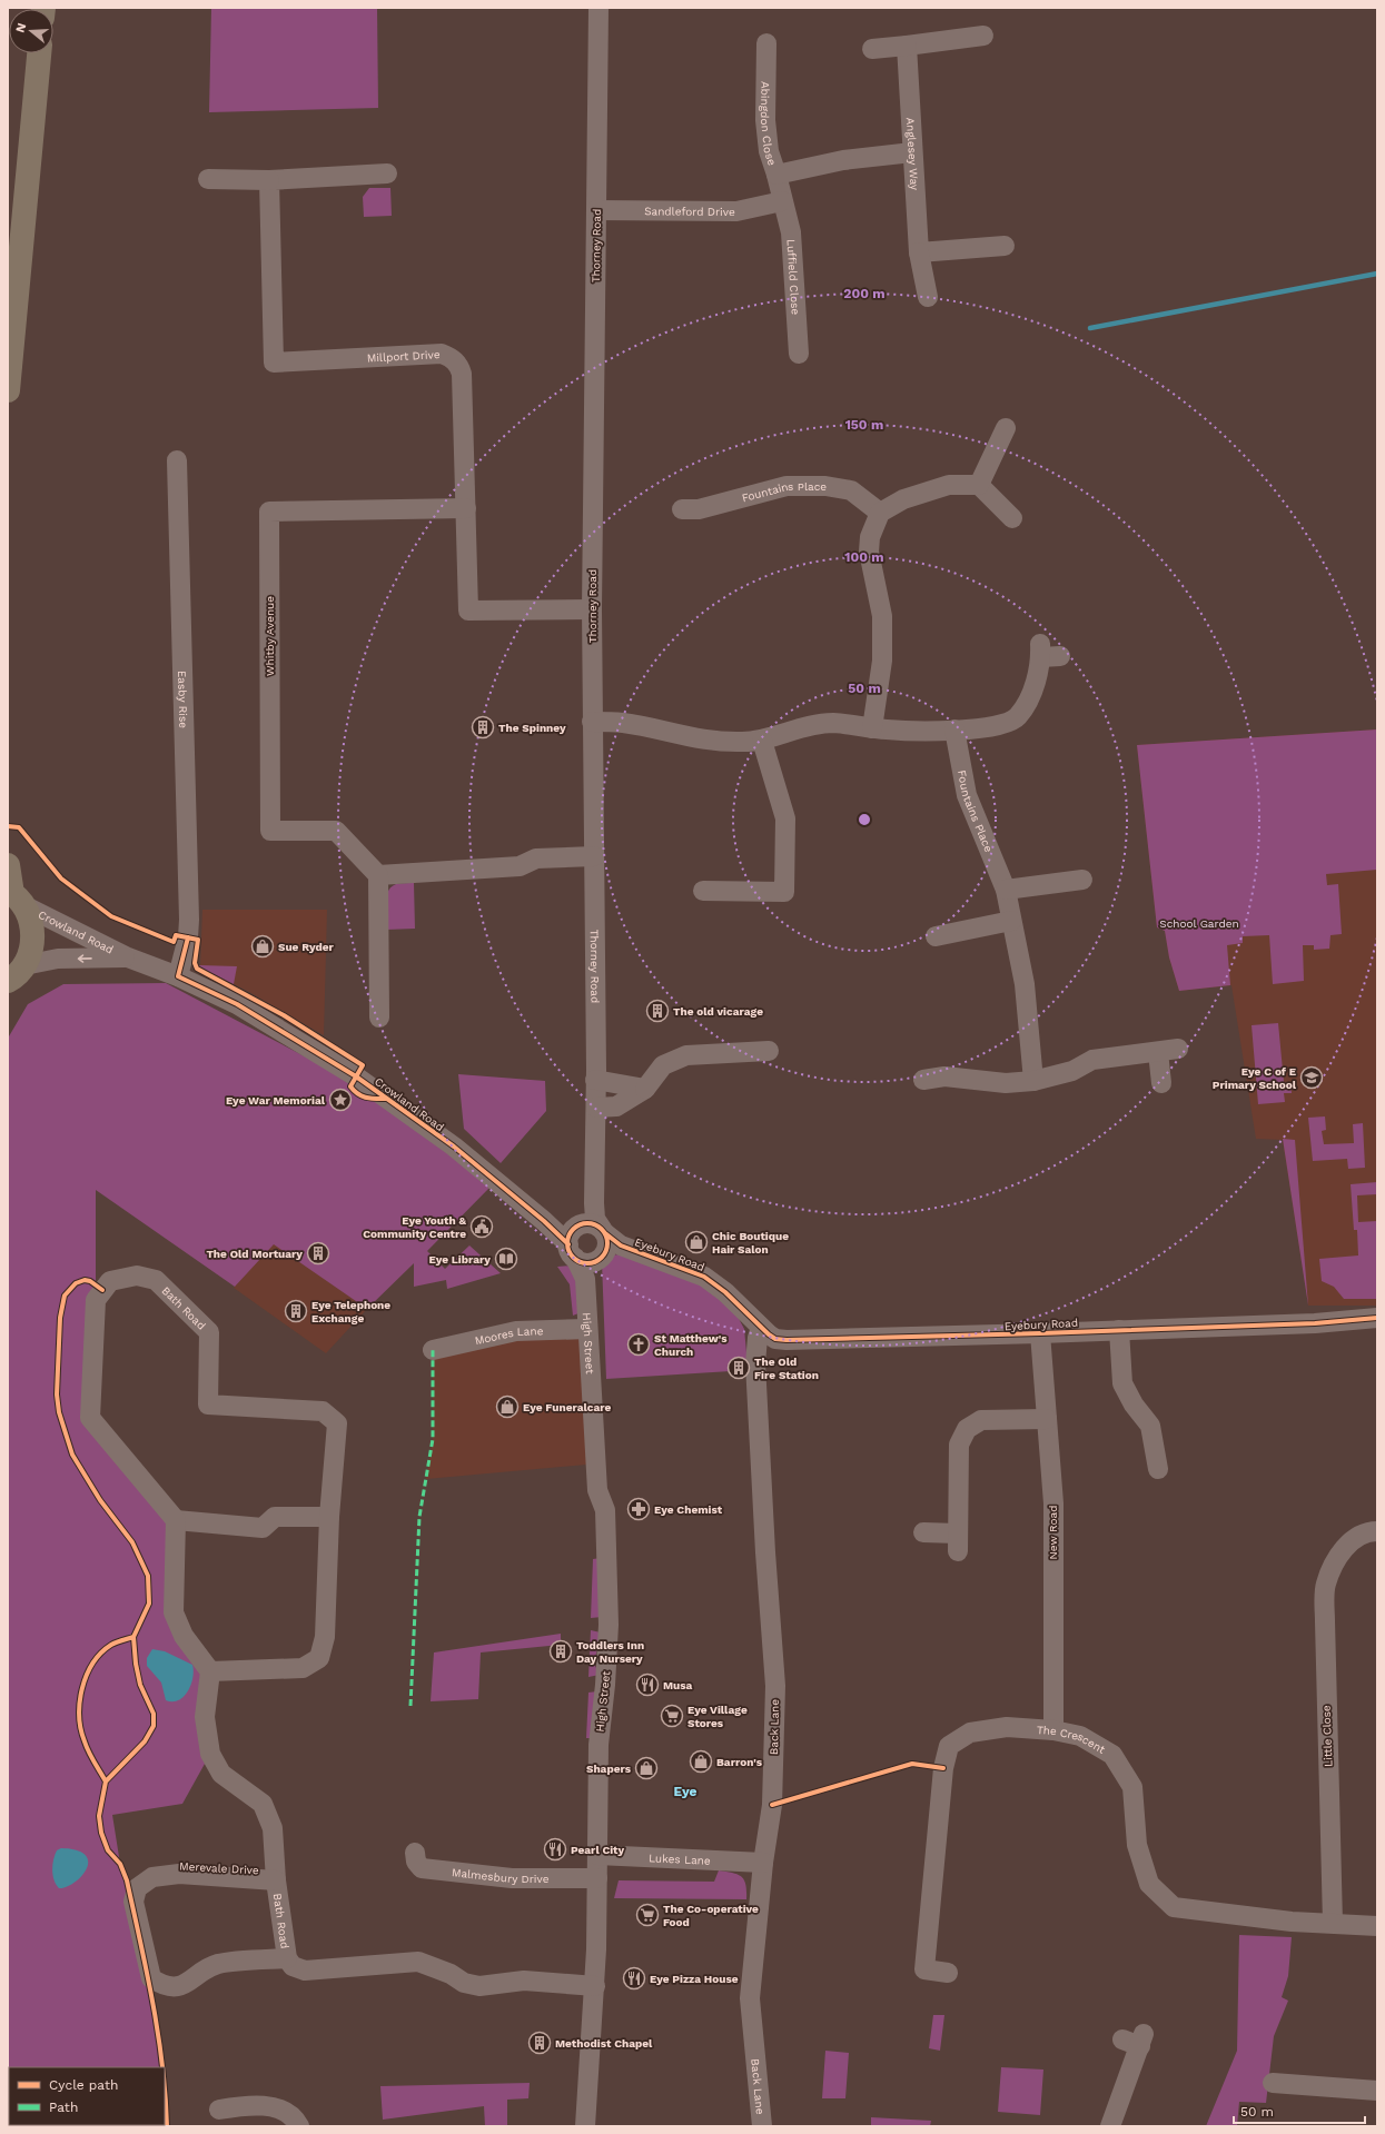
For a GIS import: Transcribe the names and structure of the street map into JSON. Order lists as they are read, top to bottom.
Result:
{
  "streets": {
    "street": [
      "Abingdon Close",
      "Anglesey Way",
      "Sandleford Drive",
      "Thorney Road",
      "Luffield Close",
      "Millport Drive",
      "Fountains Place",
      "Whitby Avenue",
      "Easby Rise",
      "Crowland Road",
      "Eyebury Road",
      "Bath Road",
      "Moores Lane",
      "High Street",
      "New Road",
      "Back Lane",
      "Little Close",
      "The Crescent",
      "Lukes Lane",
      "Merevale Drive",
      "Malmesbury Drive"
    ]
  },
  "crossings": [
    ["Abingdon Close", "Sandleford Drive"],
    ["Abingdon Close", "Luffield Close"],
    ["Sandleford Drive", "Thorney Road"],
    ["Sandleford Drive", "Luffield Close"],
    ["Thorney Road", "Millport Drive"],
    ["Thorney Road", "Crowland Road"],
    ["Thorney Road", "Eyebury Road"],
    ["Thorney Road", "High Street"],
    ["Millport Drive", "Whitby Avenue"],
    ["Easby Rise", "Crowland Road"],
    ["Crowland Road", "Eyebury Road"],
    ["Crowland Road", "High Street"],
    ["Eyebury Road", "High Street"],
    ["Eyebury Road", "New Road"],
    ["Eyebury Road", "Back Lane"],
    ["Bath Road", "High Street"],
    ["Bath Road", "Merevale Drive"],
    ["Moores Lane", "High Street"],
    ["High Street", "Lukes Lane"],
    ["High Street", "Malmesbury Drive"],
    ["New Road", "The Crescent"],
    ["Back Lane", "Lukes Lane"],
    ["Little Close", "The Crescent"]
  ],
  "districts": ["Eye"],
  "parks": ["School Garden"],
  "places": {
    "building": [
      "The Spinney",
      "The old vicarage",
      "The Old Mortuary",
      "Eye Telephone Exchange",
      "The Old Fire Station",
      "Toddlers Inn Day Nursery",
      "Methodist Chapel"
    ],
    "shop": [
      "Sue Ryder",
      "Chic Boutique Hair Salon",
      "Eye Funeralcare",
      "Barron's",
      "Shapers"
    ],
    "school or university": ["Eye C of E Primary School"],
    "place": ["Eye War Memorial"],
    "public building": ["Eye Youth & Community Centre"],
    "library": ["Eye Library"],
    "church": ["St Matthew's Church"],
    "pharmacy": ["Eye Chemist"],
    "restaurant": ["Musa", "Pearl City", "Eye Pizza House"],
    "supermarket": ["Eye Village Stores", "The Co-operative Food"]
  },
  "legend": ["Cycle path", "Path"],
  "scale_bar": "50 m",
  "north": "left",
  "rings": [
    "200 m",
    "150 m",
    "100 m",
    "50 m"
  ]
}
